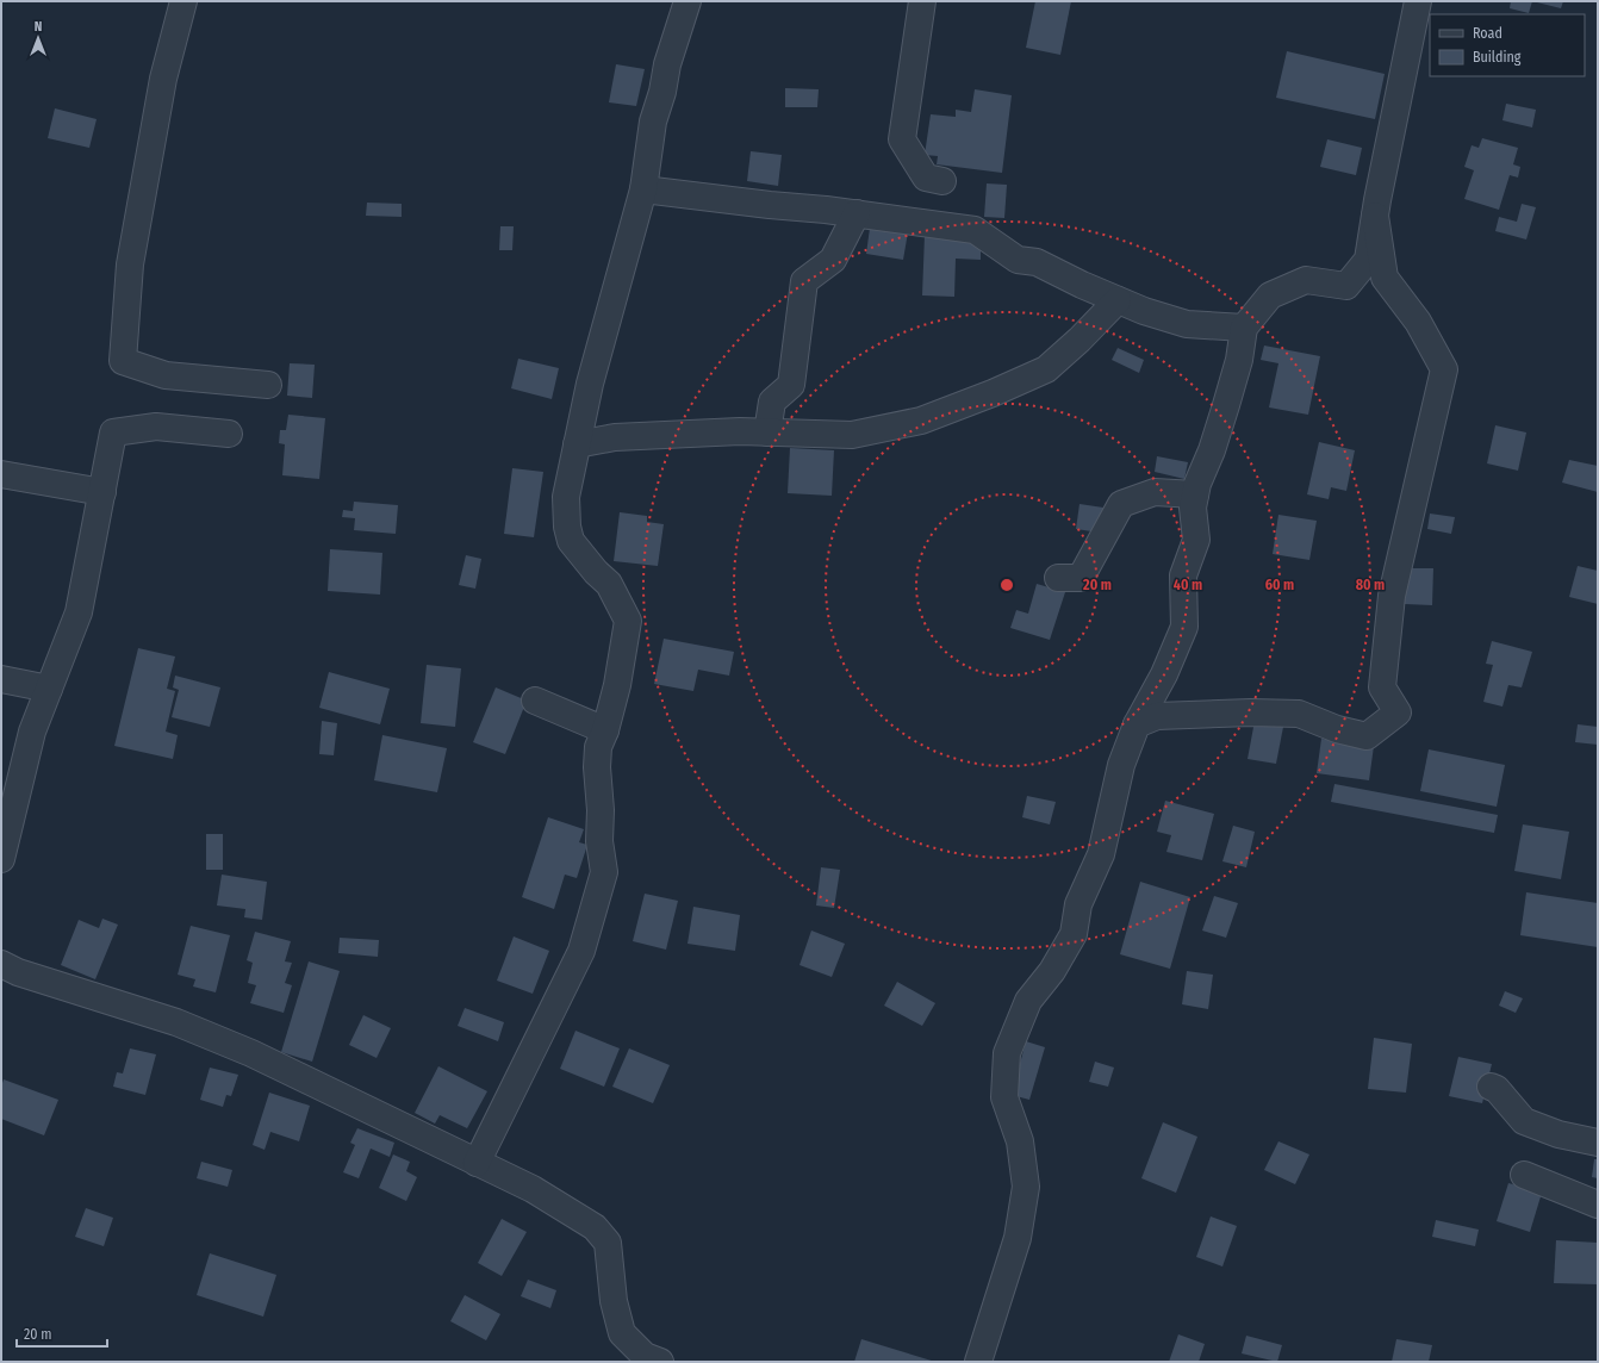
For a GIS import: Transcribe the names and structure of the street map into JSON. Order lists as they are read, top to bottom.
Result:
{
  "legend": ["Road", "Building"],
  "scale_bar": "20 m",
  "north": "top",
  "rings": [
    "20 m",
    "40 m",
    "60 m",
    "80 m"
  ]
}
